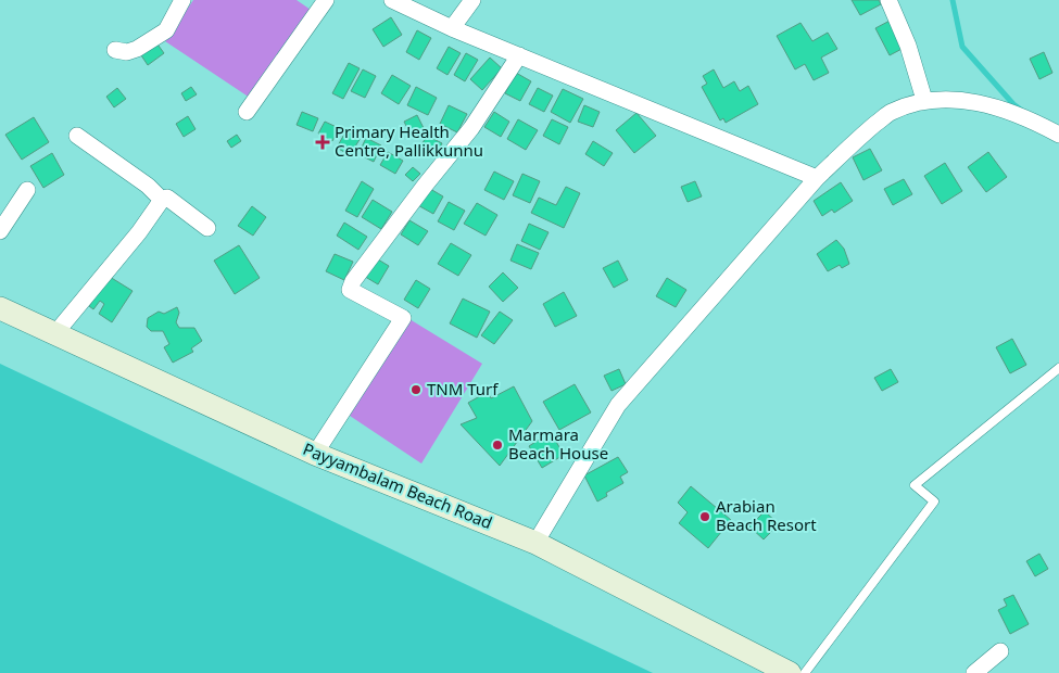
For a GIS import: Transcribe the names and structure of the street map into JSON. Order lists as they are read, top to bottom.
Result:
{
  "streets": {
    "main road": ["Payyambalam Beach Road"]
  },
  "places": {
    "health": ["Primary Health Centre, Pallikkunnu"],
    "other": ["TNM Turf", "Marmara Beach House", "Arabian Beach Resort"]
  }
}
